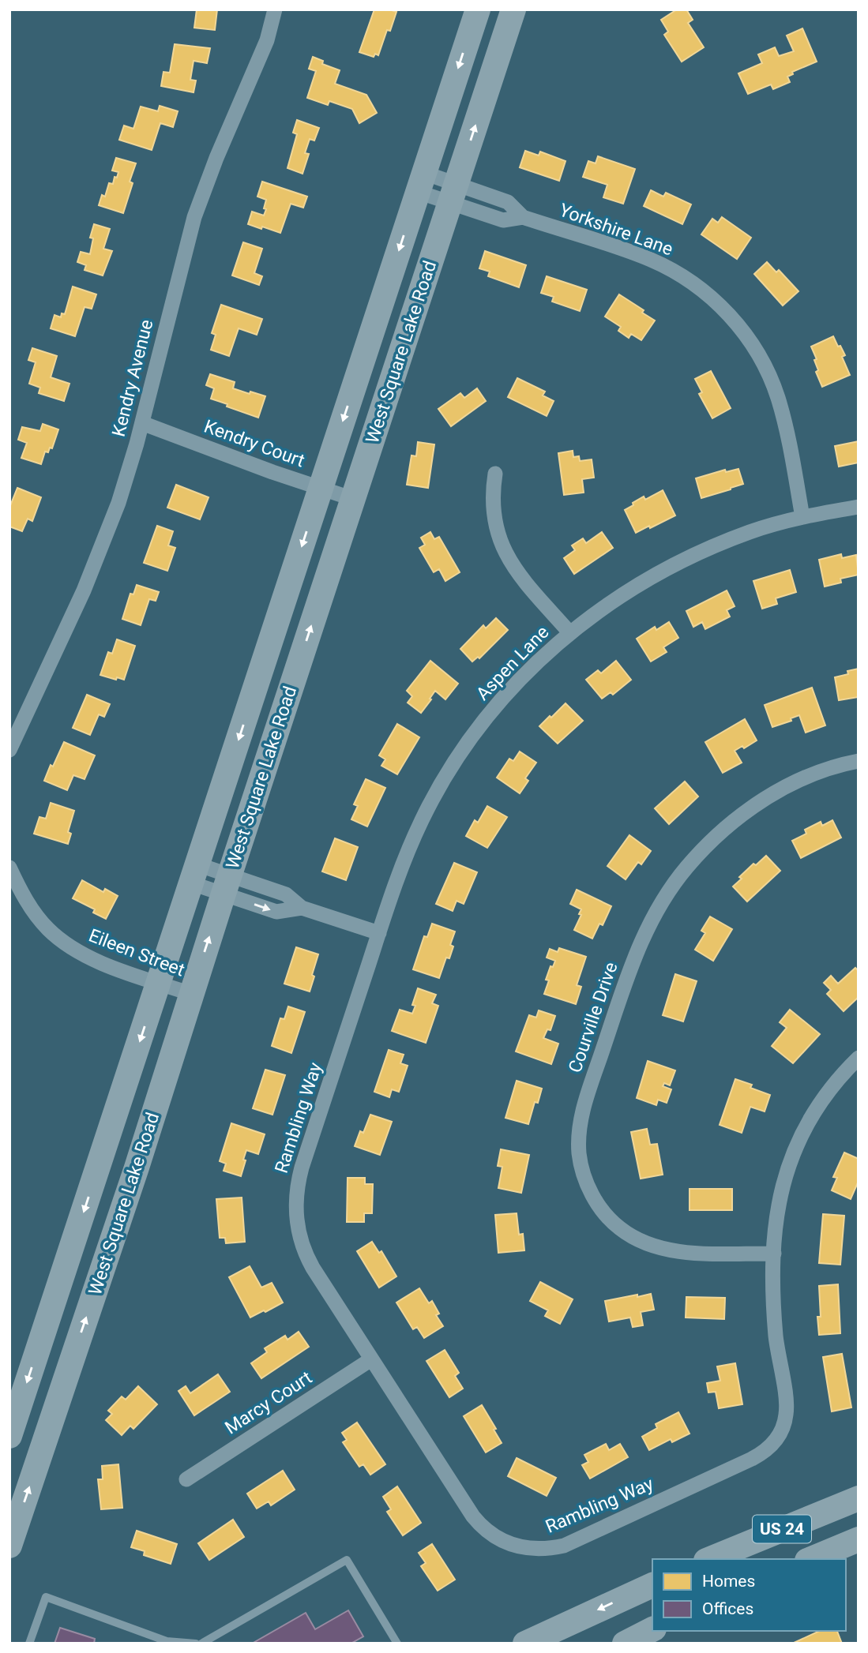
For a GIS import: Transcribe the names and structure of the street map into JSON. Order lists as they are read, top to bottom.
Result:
{
  "streets": {
    "highway": ["West Square Lake Road", "US 24"],
    "street": [
      "Yorkshire Lane",
      "Kendry Avenue",
      "Kendry Court",
      "Aspen Lane",
      "Eileen Street",
      "Courville Drive",
      "Rambling Way",
      "Marcy Court"
    ]
  },
  "crossings": [
    ["Yorkshire Lane", "West Square Lake Road"],
    ["Yorkshire Lane", "Aspen Lane"],
    ["West Square Lake Road", "Kendry Court"],
    ["West Square Lake Road", "Eileen Street"],
    ["Kendry Avenue", "Kendry Court"],
    ["Aspen Lane", "Rambling Way"],
    ["Courville Drive", "Rambling Way"],
    ["Rambling Way", "Marcy Court"]
  ],
  "legend": ["Homes", "Offices"]
}
